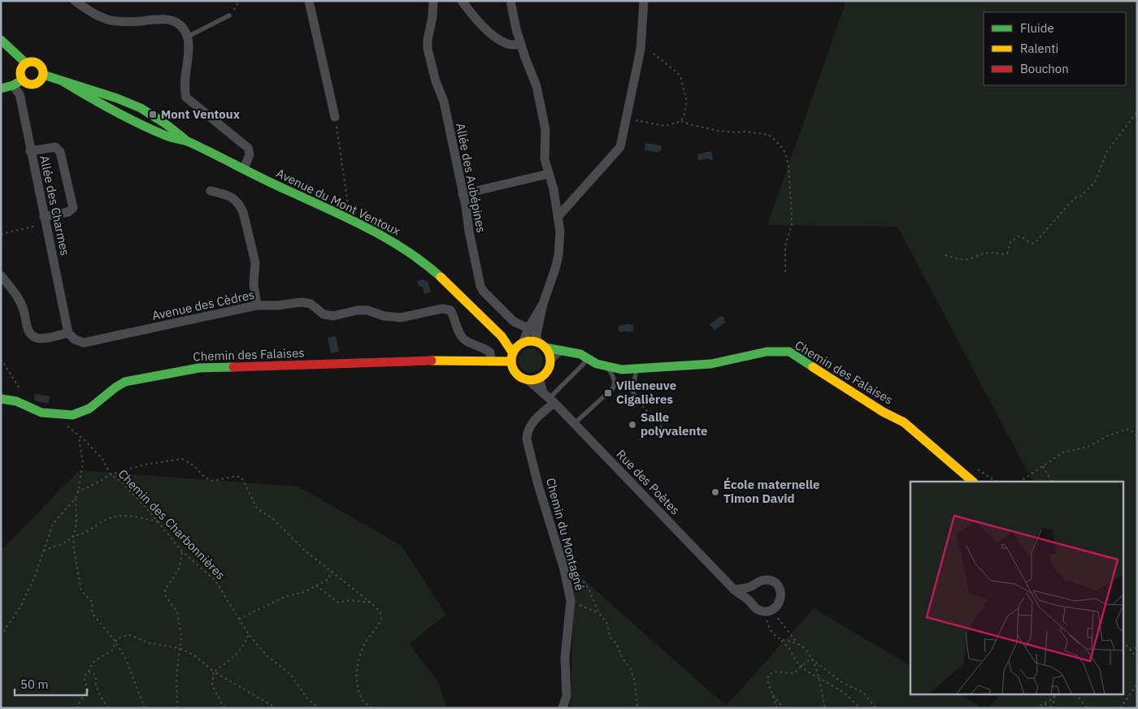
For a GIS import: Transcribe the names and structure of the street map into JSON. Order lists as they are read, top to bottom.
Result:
{
  "streets": {
    "street": [
      "Allée des Aubépines",
      "Avenue du Mont Ventoux",
      "Allée des Charmes",
      "Avenue des Cèdres",
      "Chemin des Falaises",
      "Rue des Poètes",
      "Chemin du Montagné"
    ],
    "path": ["Chemin des Charbonnières"]
  },
  "crossings": [
    ["Allée des Aubépines", "Avenue du Mont Ventoux"],
    ["Allée des Aubépines", "Chemin des Falaises"],
    ["Allée des Aubépines", "Rue des Poètes"],
    ["Avenue du Mont Ventoux", "Chemin des Falaises"],
    ["Avenue du Mont Ventoux", "Rue des Poètes"],
    ["Allée des Charmes", "Avenue des Cèdres"],
    ["Avenue des Cèdres", "Chemin des Falaises"],
    ["Chemin des Falaises", "Rue des Poètes"],
    ["Chemin des Falaises", "Chemin des Charbonnières"],
    ["Rue des Poètes", "Chemin du Montagné"]
  ],
  "places": {
    "transit": ["Mont Ventoux", "Villeneuve Cigalières"],
    "other": ["Salle polyvalente", "École maternelle Timon David"]
  },
  "legend": ["Fluide", "Ralenti", "Bouchon"],
  "scale_bar": "50 m"
}
